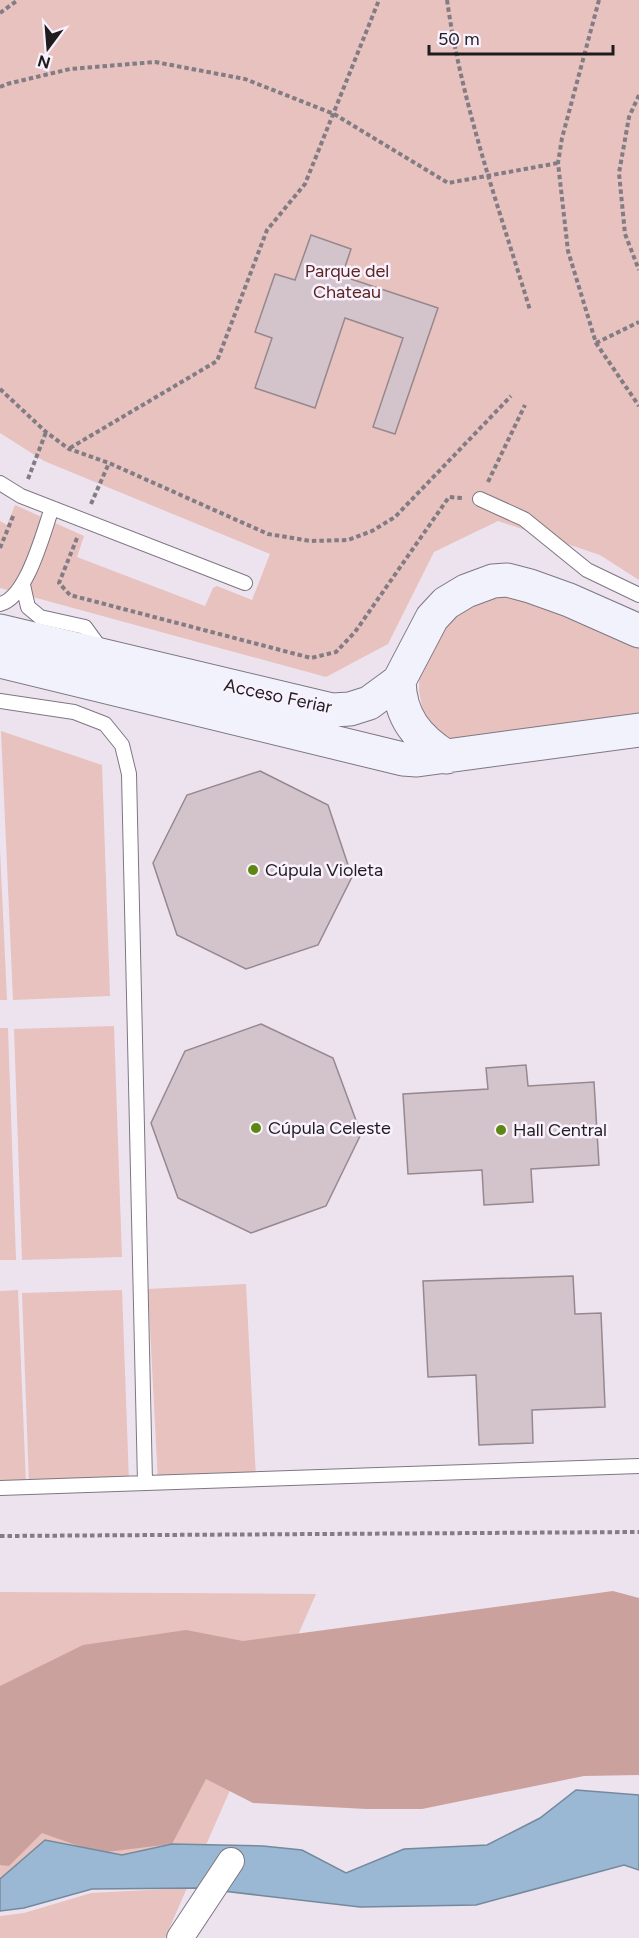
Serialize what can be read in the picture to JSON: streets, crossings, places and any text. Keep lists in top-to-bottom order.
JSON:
{
  "streets": {
    "main road": ["Acceso Feriar"]
  },
  "parks": ["Parque del Chateau"],
  "places": ["Cúpula Violeta", "Cúpula Celeste", "Hall Central"],
  "scale_bar": "50 m",
  "north": "bottom"
}
